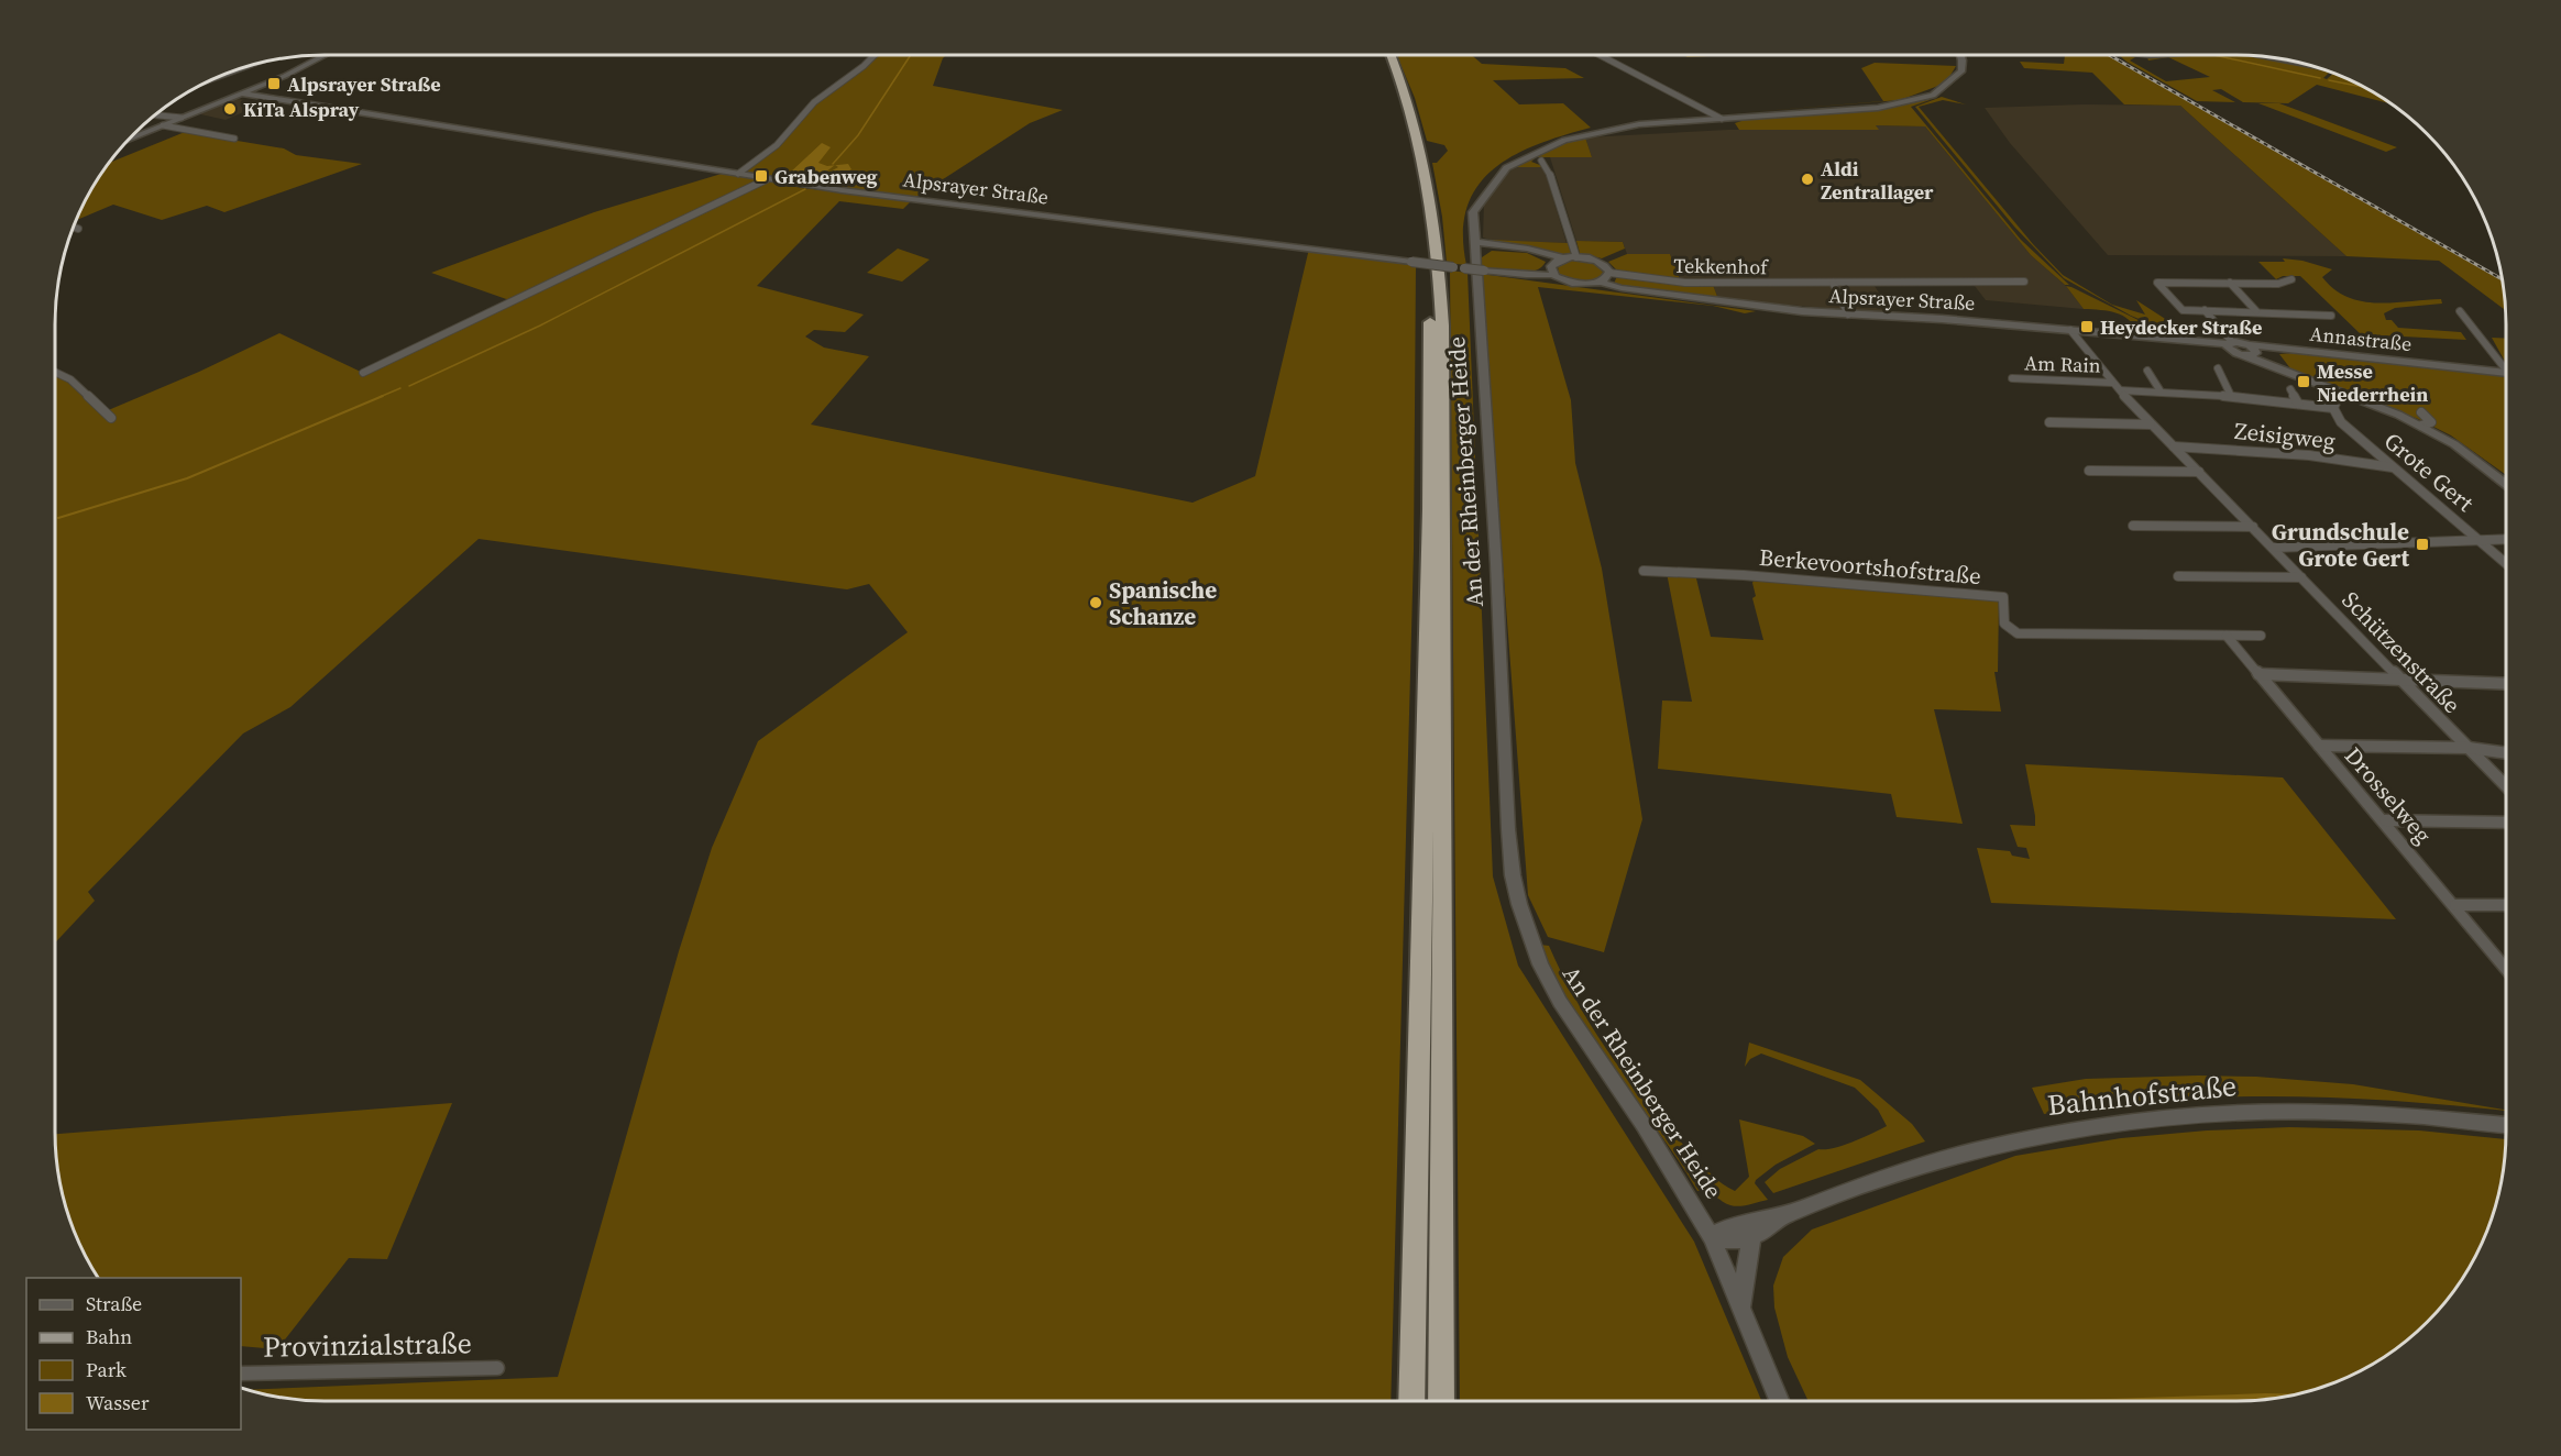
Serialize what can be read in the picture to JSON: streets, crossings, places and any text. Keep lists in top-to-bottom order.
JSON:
{
  "streets": {
    "street": [
      "Alpsrayer Straße",
      "Tekkenhof",
      "Annastraße",
      "Am Rain",
      "Zeisigweg",
      "An der Rheinberger Heide",
      "Grote Gert",
      "Berkevoortshofstraße",
      "Schützenstraße",
      "Drosselweg",
      "Bahnhofstraße",
      "Provinzialstraße"
    ]
  },
  "crossings": [
    ["Alpsrayer Straße", "Annastraße"],
    ["Alpsrayer Straße", "Schützenstraße"],
    ["Am Rain", "Schützenstraße"],
    ["Zeisigweg", "Grote Gert"],
    ["Zeisigweg", "Schützenstraße"],
    ["An der Rheinberger Heide", "Bahnhofstraße"],
    ["Berkevoortshofstraße", "Drosselweg"]
  ],
  "places": {
    "transit": [
      "Alpsrayer Straße",
      "Grabenweg",
      "Heydecker Straße",
      "Messe Niederrhein",
      "Grundschule Grote Gert"
    ],
    "other": ["KiTa Alspray", "Aldi Zentrallager", "Spanische Schanze"]
  },
  "legend": [
    "Straße",
    "Bahn",
    "Park",
    "Wasser"
  ]
}
